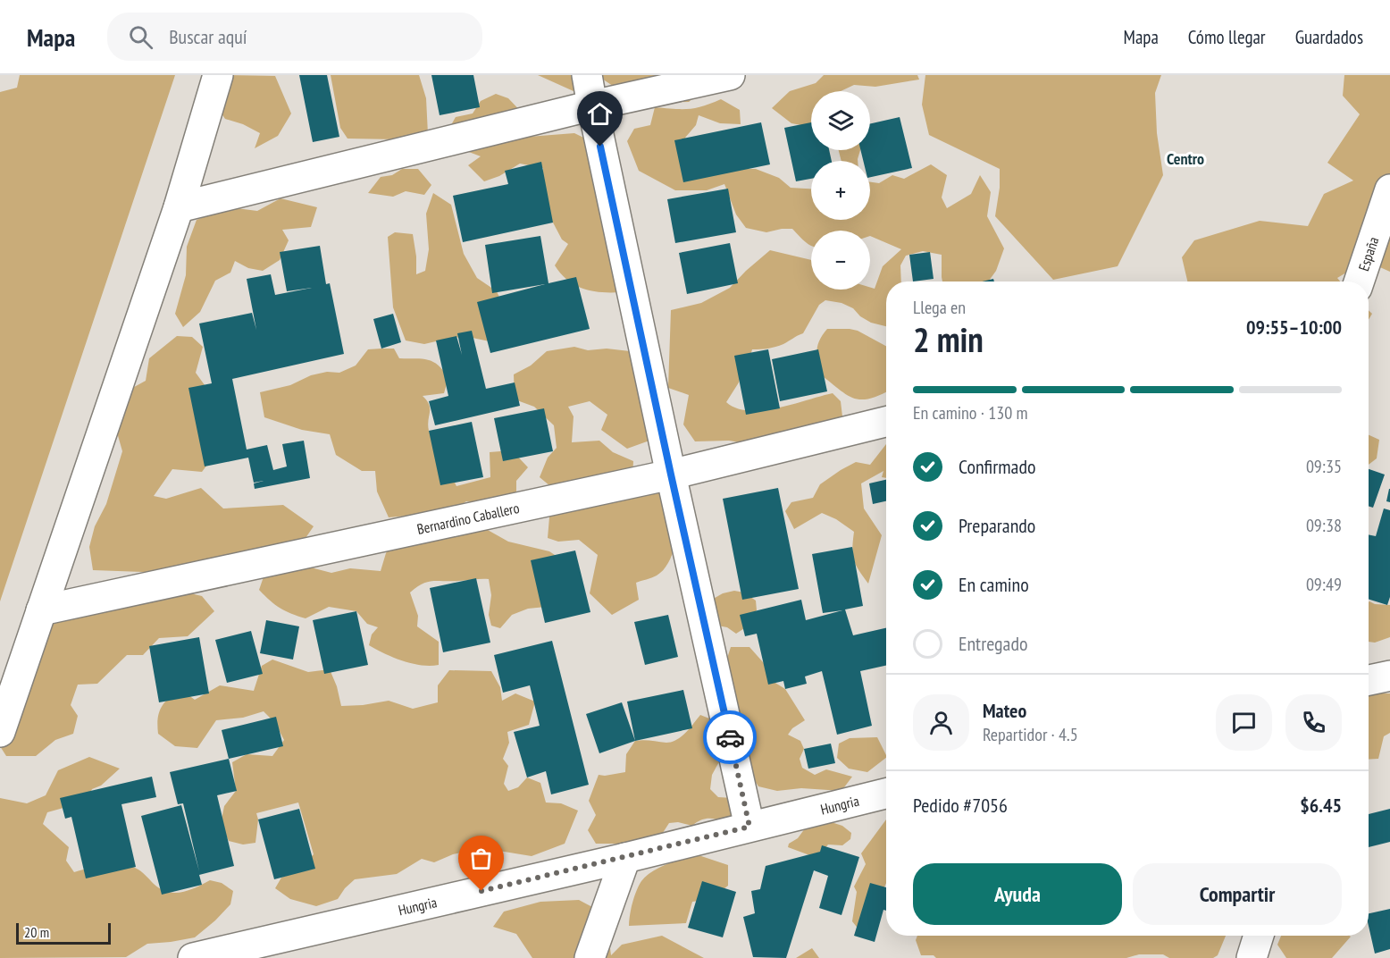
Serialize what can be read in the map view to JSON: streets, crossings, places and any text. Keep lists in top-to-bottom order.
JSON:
{
  "streets": {
    "street": ["España", "Bernardino Caballero", "Hungria"]
  },
  "districts": ["Centro"],
  "scale_bar": "20 m",
  "page": {
    "header": "Mapa",
    "search": "Buscar aquí",
    "nav": ["Mapa", "Cómo llegar", "Guardados"],
    "map_buttons": ["+", "−"],
    "heading": ["2 min", "Llega en", "09:55–10:00"],
    "panel": [
      "Mateo",
      "Repartidor · 4.5",
      "Pedido #7056",
      "$6.45"
    ],
    "bar": "En camino · 130 m",
    "list": [
      ["Confirmado", "09:35"],
      ["Preparando", "09:38"],
      ["En camino", "09:49"],
      "Entregado"
    ],
    "buttons": ["Ayuda", "Compartir"],
    "scale": "20 m"
  }
}
